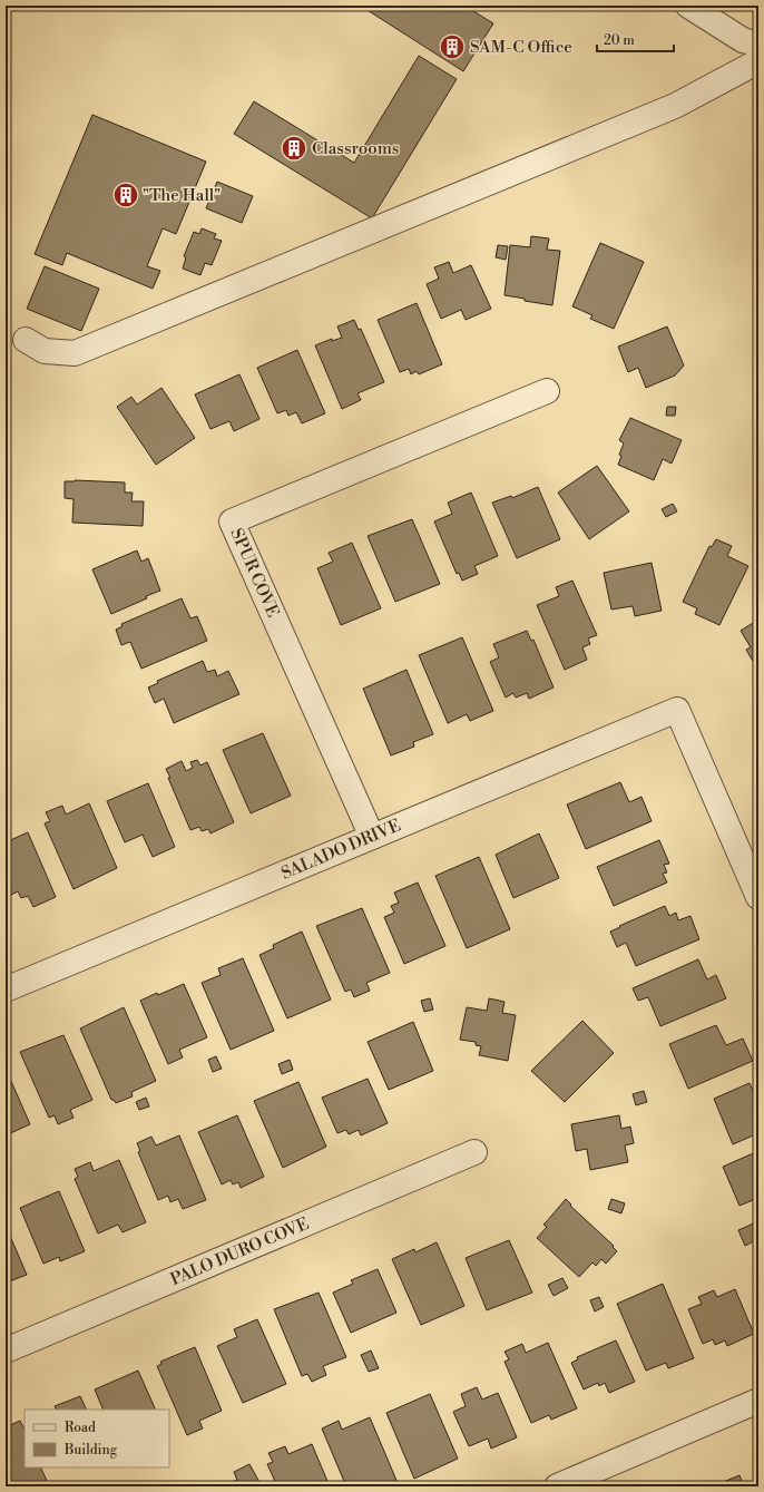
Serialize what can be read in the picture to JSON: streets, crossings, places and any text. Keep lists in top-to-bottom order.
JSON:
{
  "streets": {
    "street": ["SPUR COVE", "SALADO DRIVE", "PALO DURO COVE"]
  },
  "crossings": [
    ["SPUR COVE", "SALADO DRIVE"]
  ],
  "places": {
    "building": ["SAM-C Office", "Classrooms", "\"The Hall\""]
  },
  "legend": ["Road", "Building"],
  "scale_bar": "20 m"
}
